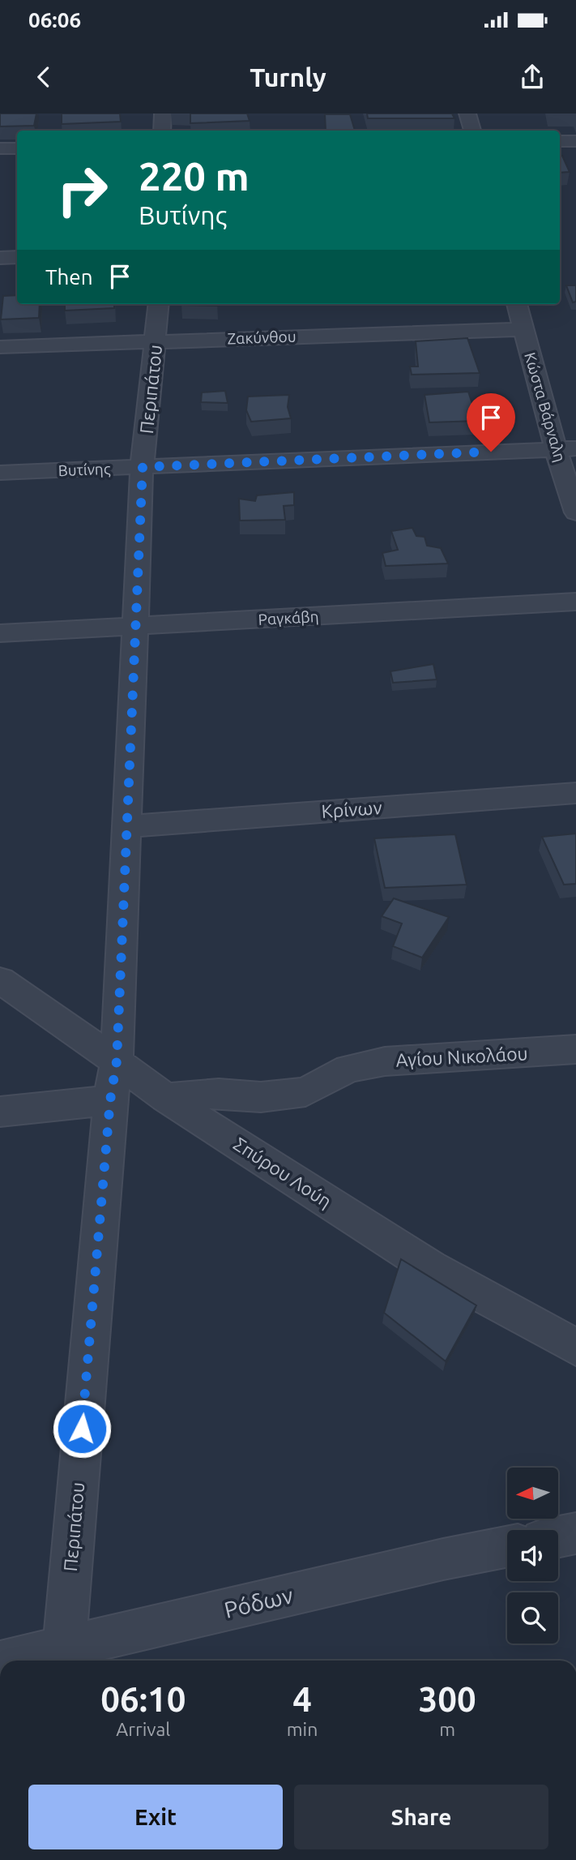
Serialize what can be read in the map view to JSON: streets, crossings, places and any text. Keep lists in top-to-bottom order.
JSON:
{
  "streets": {
    "street": [
      "Ζακύνθου",
      "Περιπάτου",
      "Κώστα Βάρναλη",
      "Βυτίνης",
      "Ραγκάβη",
      "Κρίνων",
      "Αγίου Νικολάου",
      "Σπύρου Λούη",
      "Ρόδων"
    ]
  },
  "crossings": [
    ["Ζακύνθου", "Περιπάτου"],
    ["Ζακύνθου", "Κώστα Βάρναλη"],
    ["Περιπάτου", "Βυτίνης"],
    ["Περιπάτου", "Ραγκάβη"],
    ["Περιπάτου", "Κρίνων"],
    ["Περιπάτου", "Σπύρου Λούη"],
    ["Περιπάτου", "Ρόδων"],
    ["Κώστα Βάρναλη", "Βυτίνης"],
    ["Αγίου Νικολάου", "Σπύρου Λούη"]
  ],
  "north": "left",
  "page": {
    "status": "06:06",
    "header": "Turnly",
    "turn": ["220 m", "Βυτίνης"],
    "then": "Then",
    "eta": [
      "06:10",
      "Arrival",
      "4",
      "min",
      "300",
      "m"
    ],
    "buttons": ["Exit", "Share"]
  }
}
